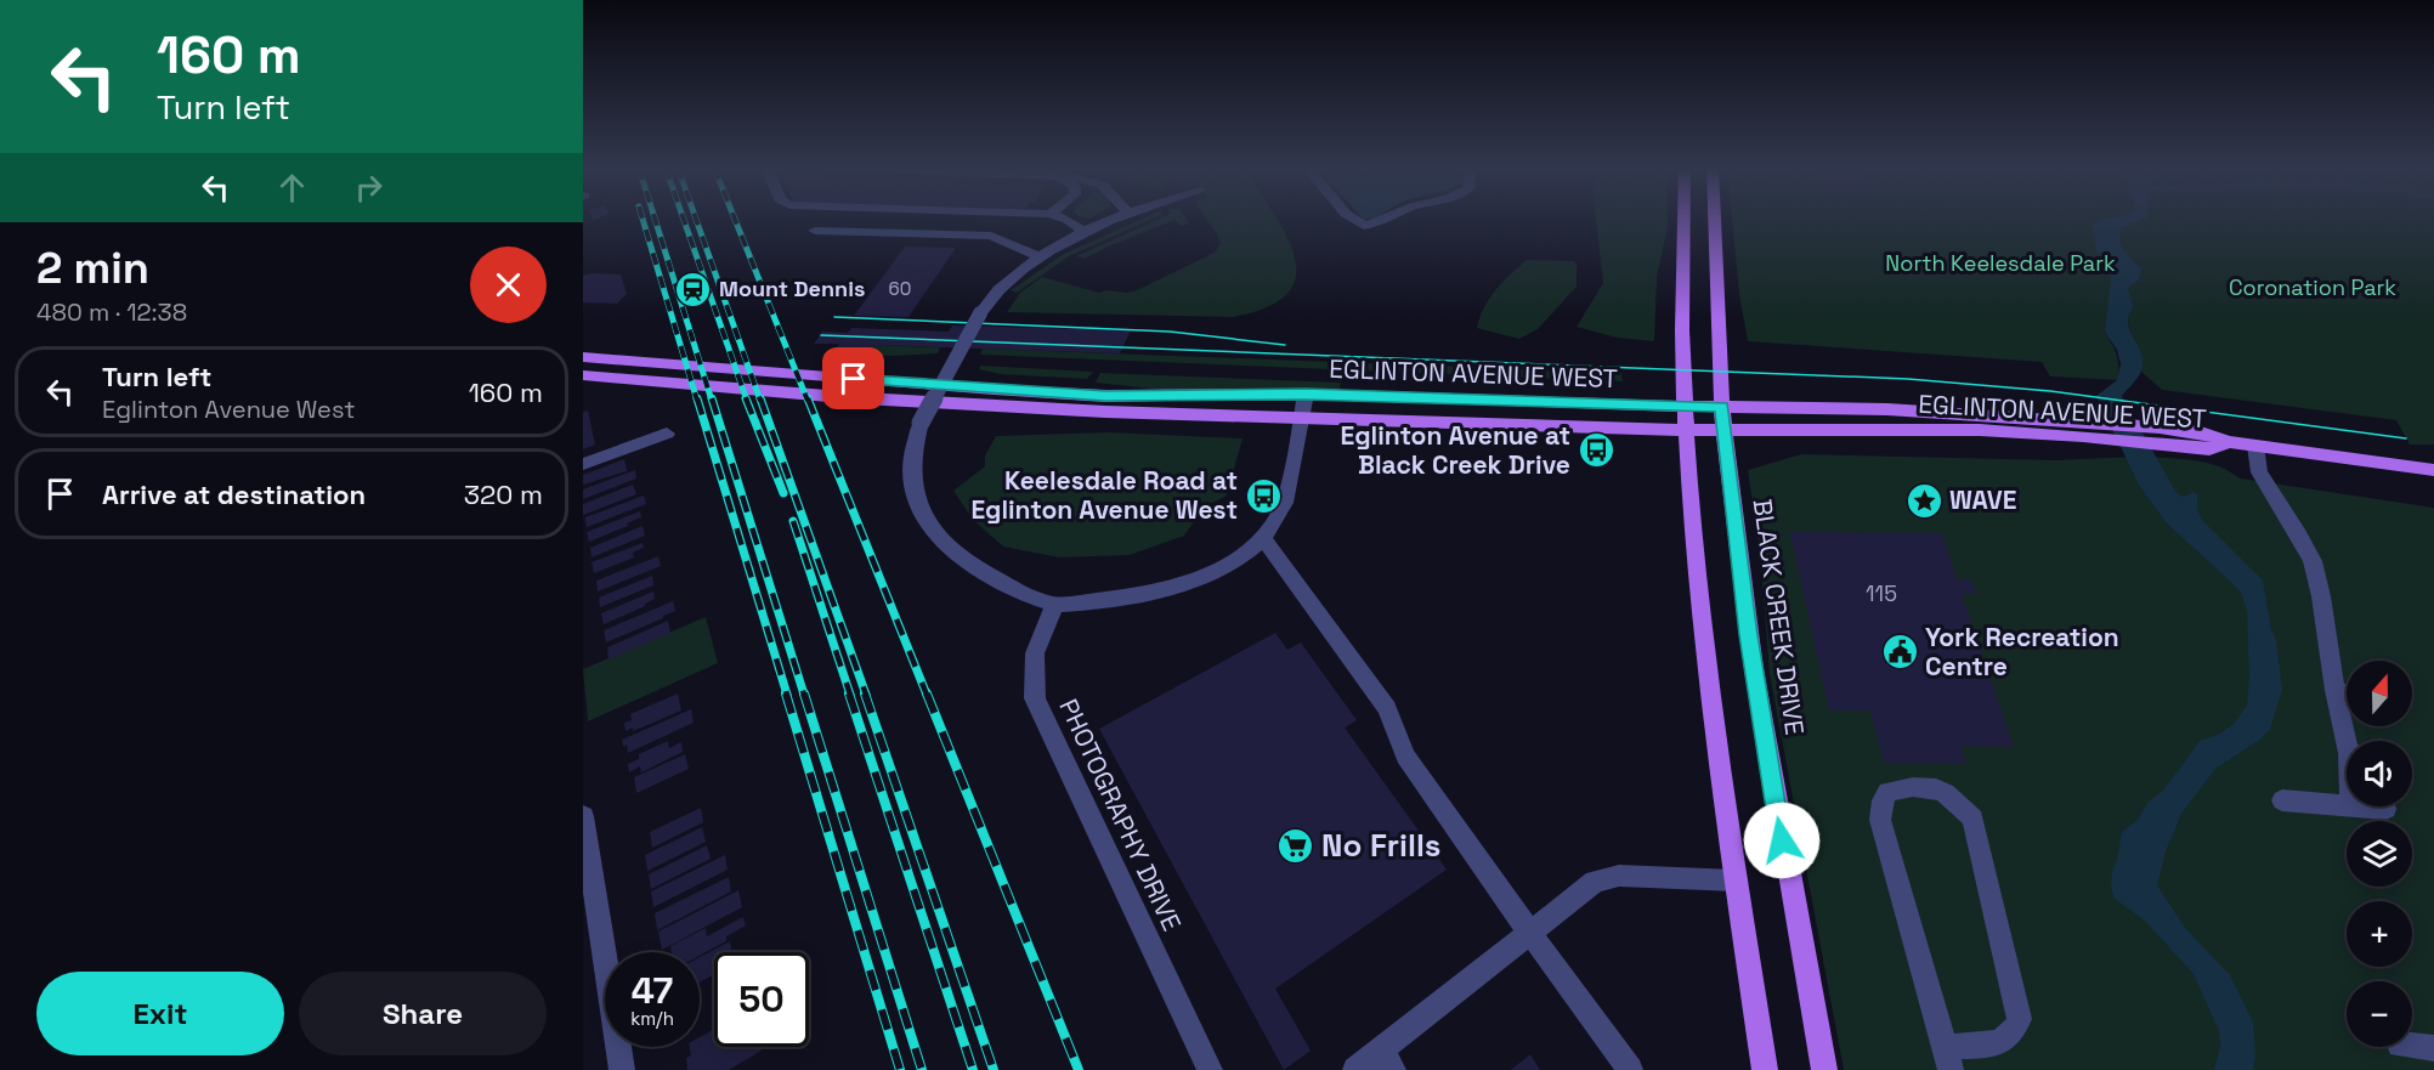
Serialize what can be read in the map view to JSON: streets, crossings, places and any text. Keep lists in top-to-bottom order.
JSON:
{
  "streets": {
    "main road": ["EGLINTON AVENUE WEST", "BLACK CREEK DRIVE"],
    "street": ["PHOTOGRAPHY DRIVE"]
  },
  "crossings": [
    ["EGLINTON AVENUE WEST", "BLACK CREEK DRIVE"]
  ],
  "parks": ["North Keelesdale Park", "Coronation Park"],
  "places": {
    "station": ["Mount Dennis"],
    "bus stop": ["Eglinton Avenue at Black Creek Drive", "Keelesdale Road at Eglinton Avenue West"],
    "place": ["WAVE"],
    "public building": ["York Recreation Centre"],
    "supermarket": ["No Frills"]
  },
  "house_numbers": ["60", "115"],
  "north": "top",
  "page": {
    "turn": ["160 m", "Turn left"],
    "heading": ["2 min", "480 m · 12:38"],
    "list": [
      {
        "name": "Turn left",
        "note": "Eglinton Avenue West",
        "value": "160 m"
      },
      {
        "name": "Arrive at destination",
        "value": "320 m"
      }
    ],
    "map_buttons": ["+", "−"],
    "speed": "47 km/h",
    "limit": "50",
    "buttons": ["Exit", "Share"]
  }
}
